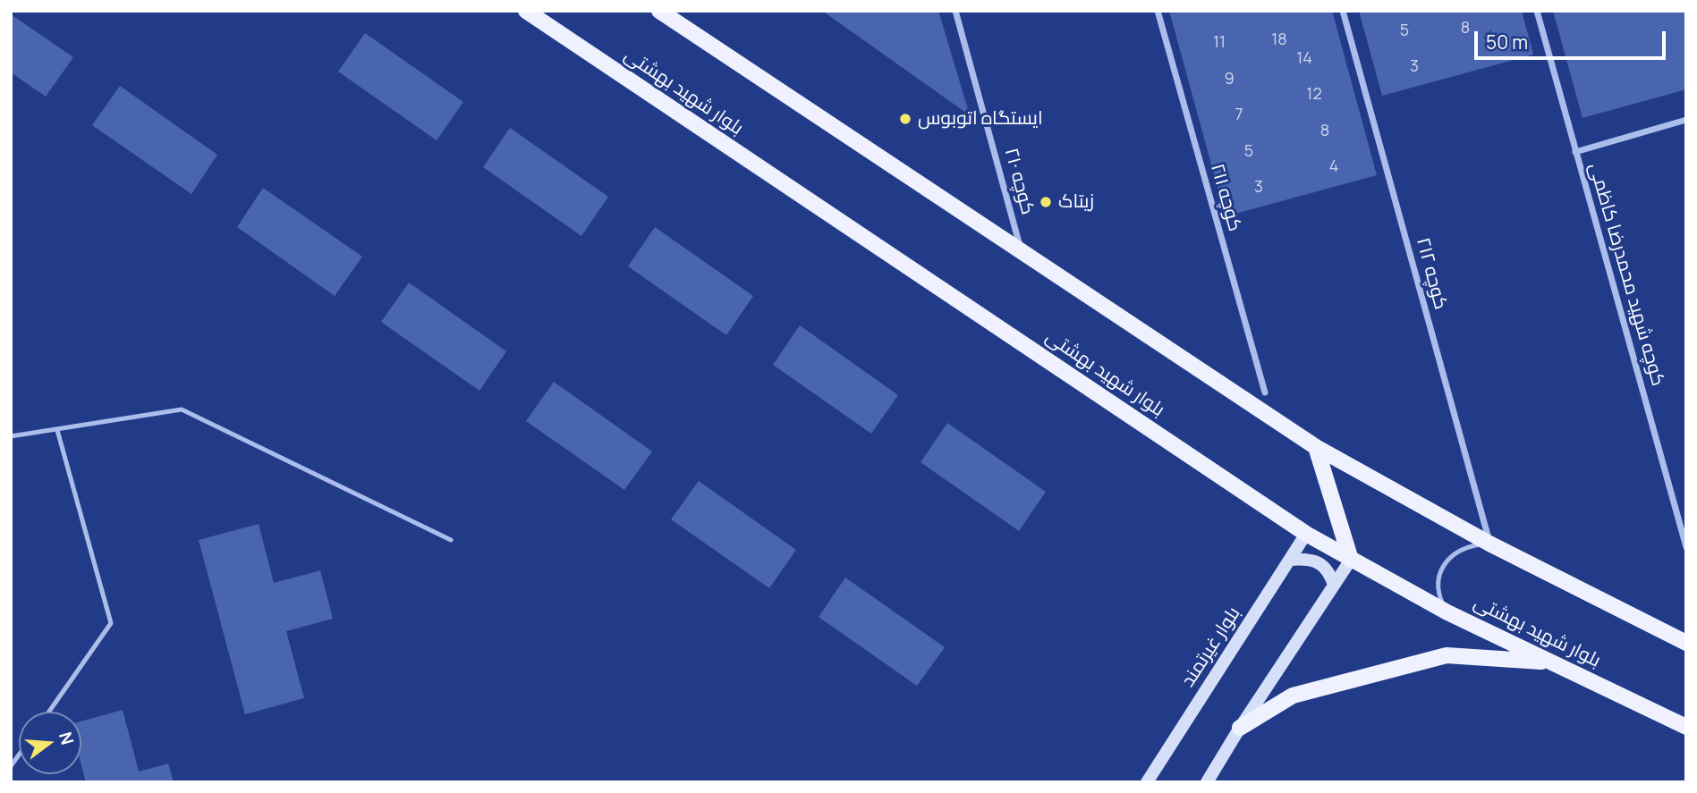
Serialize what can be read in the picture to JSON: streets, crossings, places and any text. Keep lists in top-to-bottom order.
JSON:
{
  "streets": {
    "main road": ["بلوار شهید بهشتی", "بلوار غیرتمند"],
    "street": [
      "کوچه ۲۱۰",
      "کوچه ۲۱۱",
      "کوچه ۲۱۲",
      "کوچه شهید محمدرضا کاظمی"
    ]
  },
  "crossings": [
    ["بلوار شهید بهشتی", "بلوار غیرتمند"]
  ],
  "places": ["ایستگاه اتوبوس", "زیتاک"],
  "house_numbers": [
    "8",
    "5",
    "18",
    "11",
    "14",
    "3",
    "9",
    "12",
    "7",
    "8",
    "5",
    "4",
    "3"
  ],
  "scale_bar": "50 m",
  "north": "right"
}
